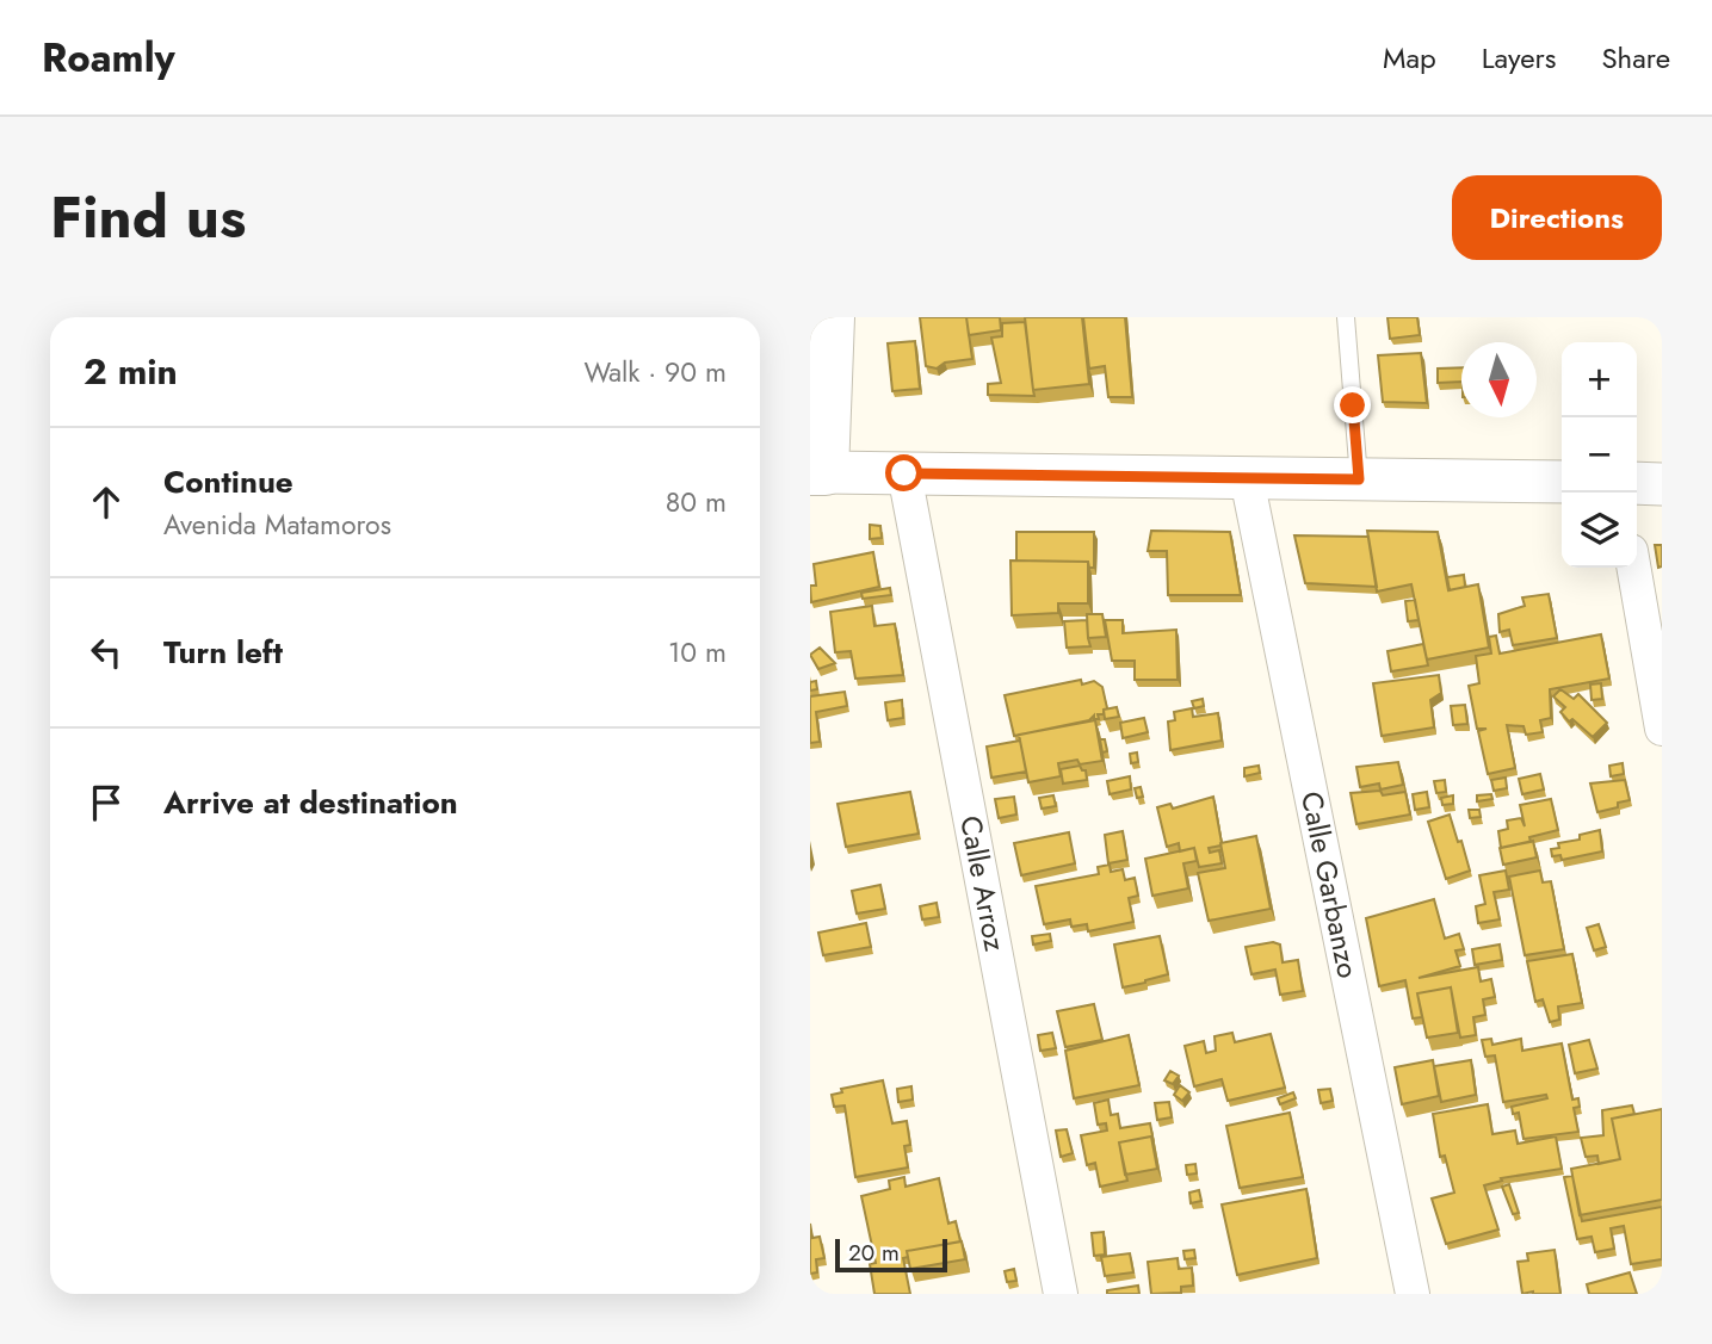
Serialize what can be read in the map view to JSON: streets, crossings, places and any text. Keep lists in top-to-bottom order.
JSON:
{
  "streets": {
    "street": ["Calle Arroz", "Calle Garbanzo"]
  },
  "scale_bar": "20 m",
  "north": "bottom",
  "page": {
    "header": "Roamly",
    "nav": ["Map", "Layers", "Share"],
    "title": "Find us",
    "buttons": "Directions",
    "heading": ["2 min", "Walk · 90 m"],
    "map_buttons": ["+", "−"],
    "list": [
      ["Continue", "Avenida Matamoros", "80 m"],
      ["Turn left", "10 m"],
      "Arrive at destination"
    ],
    "scale": "20 m"
  }
}
